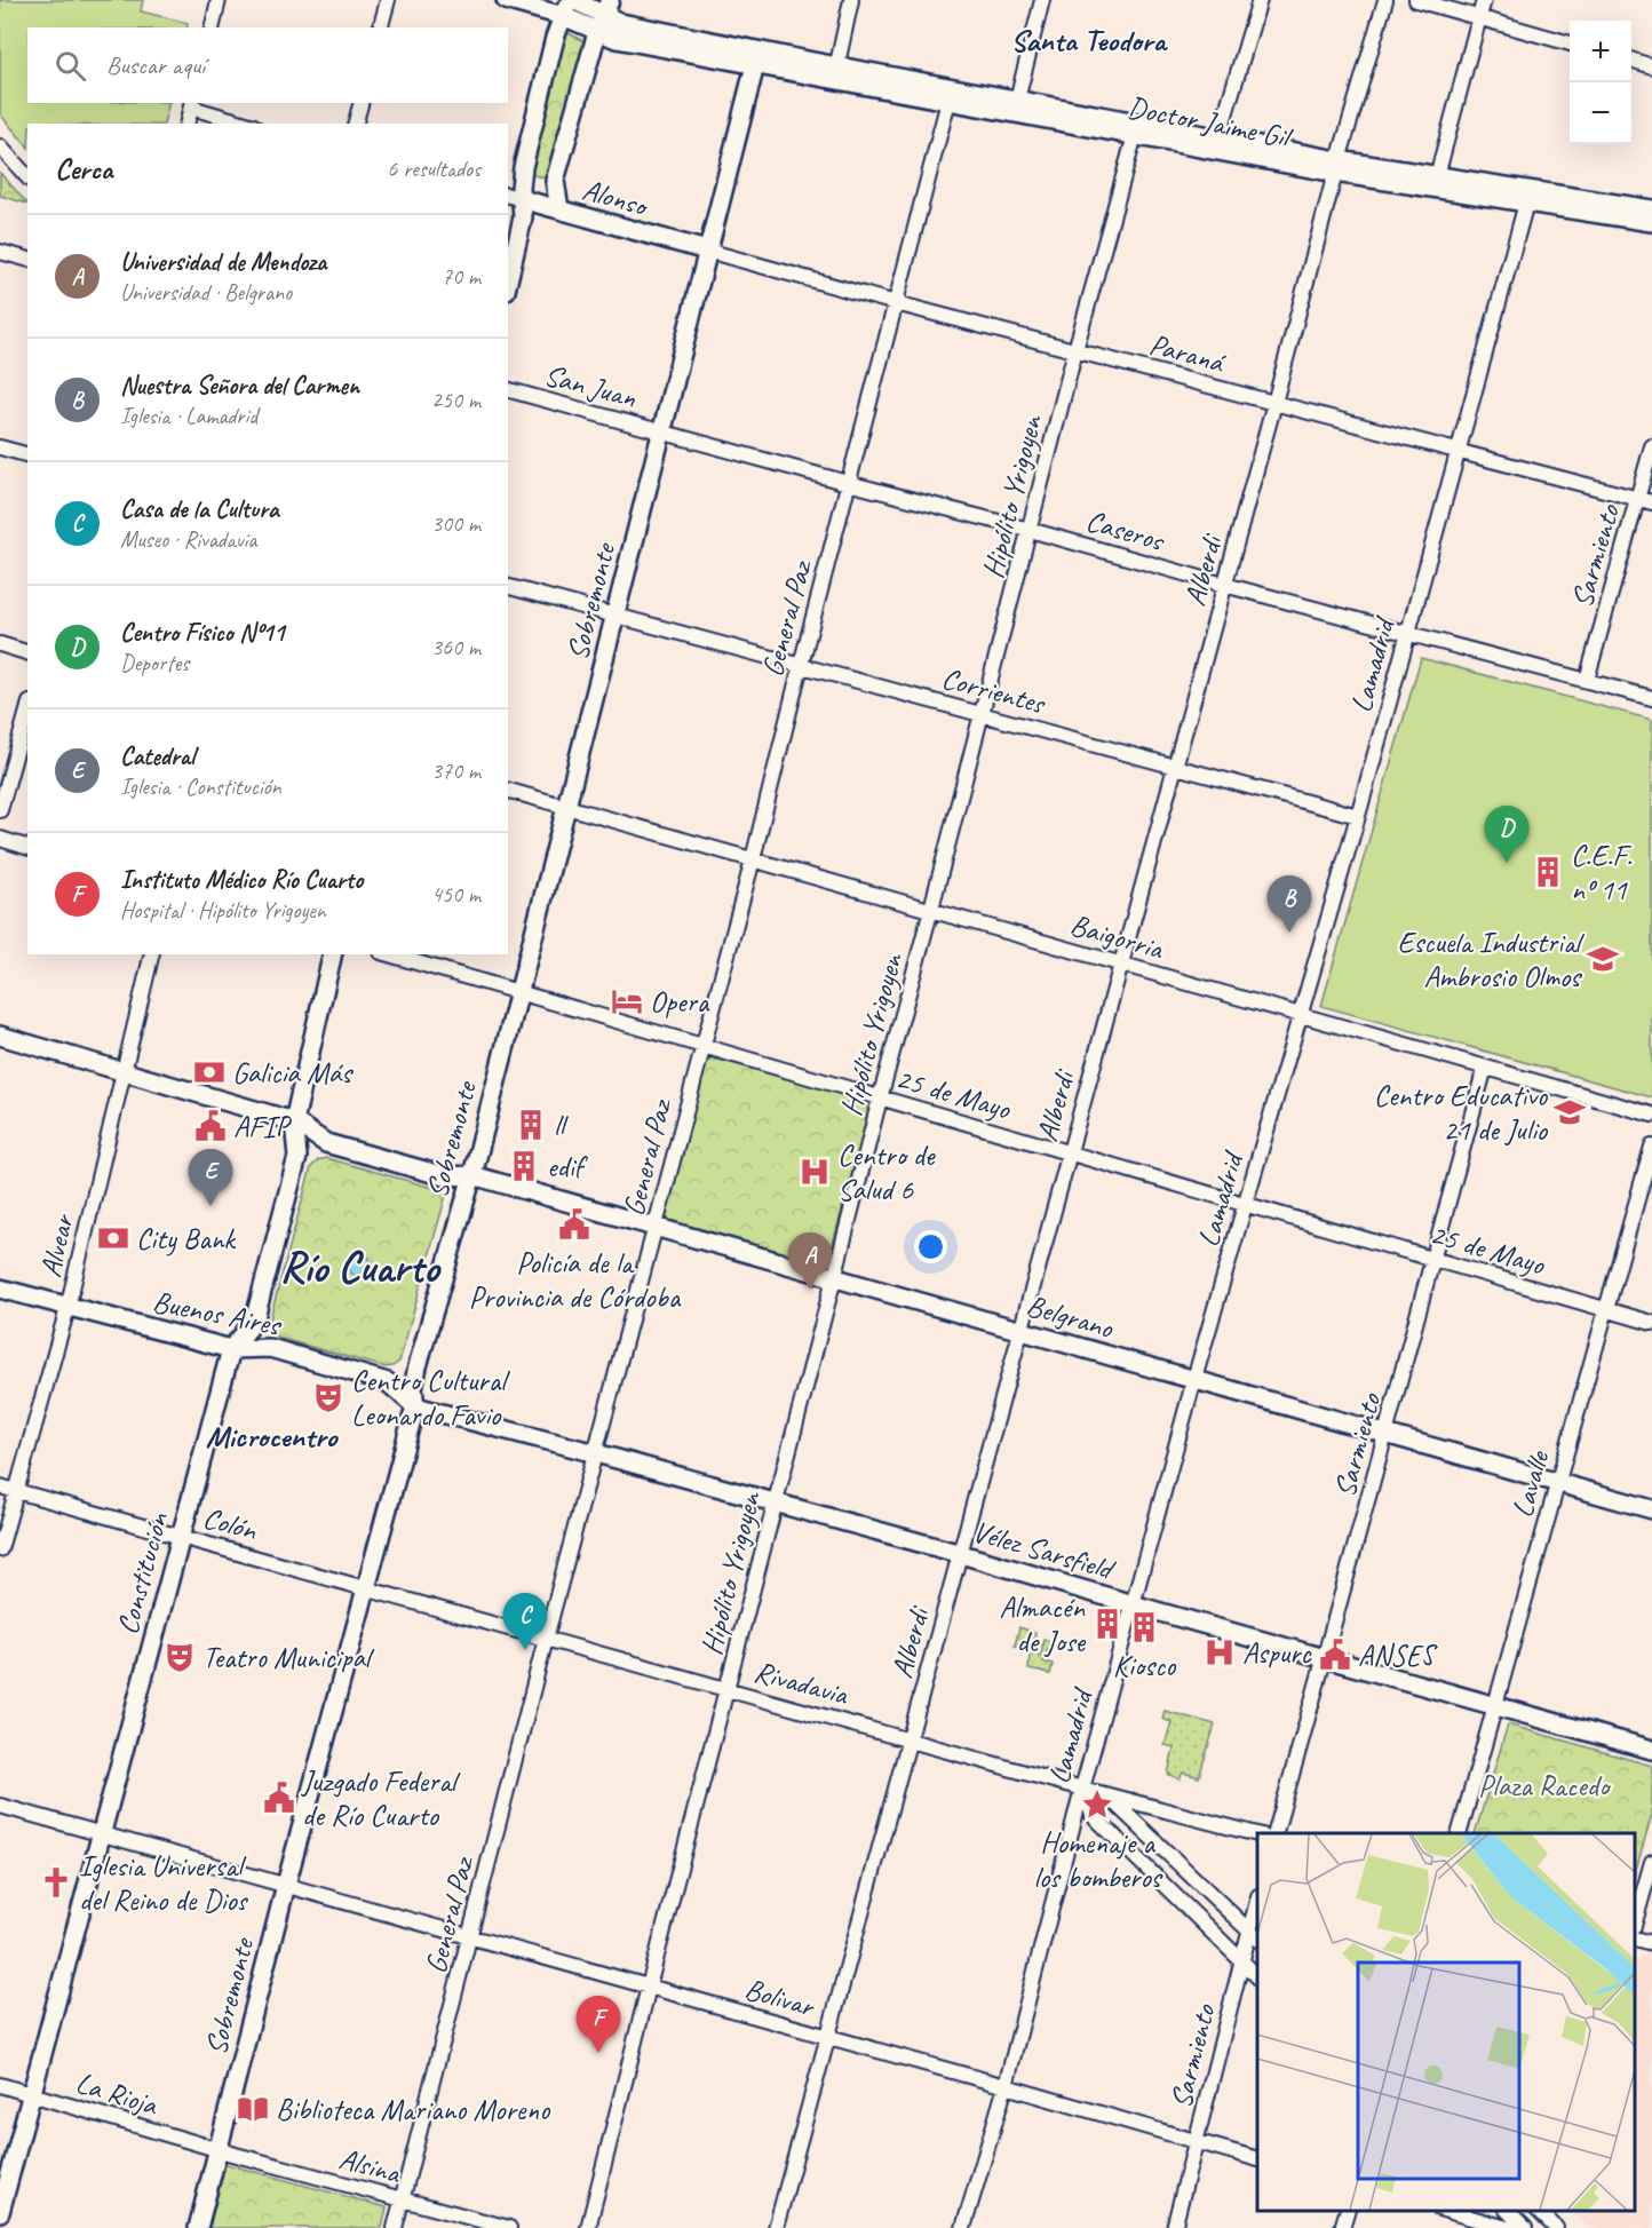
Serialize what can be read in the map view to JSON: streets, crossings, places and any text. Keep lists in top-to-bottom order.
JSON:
{
  "streets": {
    "main road": [
      "Doctor Jaime Gil",
      "Alonso",
      "Sobremonte",
      "Buenos Aires",
      "Belgrano",
      "Vélez Sarsfield",
      "Constitución"
    ],
    "street": [
      "Paraná",
      "San Juan",
      "Hipólito Yrigoyen",
      "Caseros",
      "Sarmiento",
      "Alberdi",
      "General Paz",
      "Lamadrid",
      "Corrientes",
      "Baigorria",
      "25 de Mayo",
      "Alvear",
      "Lavalle",
      "Colón",
      "Rivadavia",
      "Bolivar",
      "La Rioja",
      "Alsina"
    ]
  },
  "crossings": [
    ["Doctor Jaime Gil", "Hipólito Yrigoyen"],
    ["Doctor Jaime Gil", "Alberdi"],
    ["Doctor Jaime Gil", "Sobremonte"],
    ["Doctor Jaime Gil", "General Paz"],
    ["Doctor Jaime Gil", "Lamadrid"],
    ["Alonso", "Paraná"],
    ["Alonso", "Sobremonte"],
    ["Paraná", "Hipólito Yrigoyen"],
    ["Paraná", "Sarmiento"],
    ["Paraná", "Alberdi"],
    ["Paraná", "Sobremonte"],
    ["Paraná", "General Paz"],
    ["Paraná", "Lamadrid"],
    ["San Juan", "Caseros"],
    ["San Juan", "Sobremonte"],
    ["Hipólito Yrigoyen", "Caseros"],
    ["Hipólito Yrigoyen", "Corrientes"],
    ["Hipólito Yrigoyen", "Baigorria"],
    ["Hipólito Yrigoyen", "25 de Mayo"],
    ["Hipólito Yrigoyen", "Belgrano"],
    ["Hipólito Yrigoyen", "Vélez Sarsfield"],
    ["Hipólito Yrigoyen", "Rivadavia"],
    ["Hipólito Yrigoyen", "Bolivar"],
    ["Caseros", "Sarmiento"],
    ["Caseros", "Alberdi"],
    ["Caseros", "Sobremonte"],
    ["Caseros", "General Paz"],
    ["Caseros", "Lamadrid"],
    ["Sarmiento", "Baigorria"],
    ["Sarmiento", "25 de Mayo"],
    ["Sarmiento", "Belgrano"],
    ["Sarmiento", "Vélez Sarsfield"],
    ["Sarmiento", "Bolivar"],
    ["Alberdi", "Corrientes"],
    ["Alberdi", "Baigorria"],
    ["Alberdi", "25 de Mayo"],
    ["Alberdi", "Belgrano"],
    ["Alberdi", "Vélez Sarsfield"],
    ["Alberdi", "Rivadavia"],
    ["Alberdi", "Bolivar"],
    ["Sobremonte", "Corrientes"],
    ["Sobremonte", "Baigorria"],
    ["Sobremonte", "25 de Mayo"],
    ["Sobremonte", "Buenos Aires"],
    ["Sobremonte", "Belgrano"],
    ["Sobremonte", "Colón"],
    ["Sobremonte", "Vélez Sarsfield"],
    ["Sobremonte", "Rivadavia"],
    ["Sobremonte", "Bolivar"],
    ["Sobremonte", "La Rioja"],
    ["Sobremonte", "Alsina"],
    ["General Paz", "Corrientes"],
    ["General Paz", "Baigorria"],
    ["General Paz", "25 de Mayo"],
    ["General Paz", "Belgrano"],
    ["General Paz", "Vélez Sarsfield"],
    ["General Paz", "Rivadavia"],
    ["General Paz", "Bolivar"],
    ["General Paz", "Alsina"],
    ["Lamadrid", "Corrientes"],
    ["Lamadrid", "Baigorria"],
    ["Lamadrid", "25 de Mayo"],
    ["Lamadrid", "Belgrano"],
    ["Lamadrid", "Vélez Sarsfield"],
    ["Lamadrid", "Rivadavia"],
    ["Lamadrid", "Bolivar"],
    ["25 de Mayo", "Lavalle"],
    ["Alvear", "Buenos Aires"],
    ["Alvear", "Belgrano"],
    ["Alvear", "Colón"],
    ["Buenos Aires", "Vélez Sarsfield"],
    ["Buenos Aires", "Constitución"],
    ["Belgrano", "Lavalle"],
    ["Belgrano", "Constitución"],
    ["Lavalle", "Vélez Sarsfield"],
    ["Colón", "Constitución"],
    ["Colón", "Rivadavia"],
    ["Constitución", "Bolivar"],
    ["Constitución", "La Rioja"],
    ["La Rioja", "Alsina"]
  ],
  "districts": ["Santa Teodora", "Río Cuarto", "Microcentro"],
  "parks": ["Plaza Racedo"],
  "places": {
    "building": [
      "C.E.F. nº 11",
      "ll",
      "edif",
      "Almacén de Jose",
      "Kiosco"
    ],
    "school or university": ["Escuela Industrial Ambrosio Olmos", "Centro Educativo 21 de Julio"],
    "hotel": ["Opera"],
    "bank": ["Galicia Más", "City Bank"],
    "public building": [
      "AFIP",
      "Policía de la Provincia de Córdoba",
      "ANSES",
      "Juzgado Federal de Río Cuarto"
    ],
    "hospital": ["Centro de Salud 6", "Aspurc"],
    "theatre": ["Centro Cultural Leonardo Favio", "Teatro Municipal"],
    "place": ["Homenaje a los bomberos"],
    "church": ["Iglesia Universal del Reino de Dios"],
    "library": ["Biblioteca Mariano Moreno"]
  },
  "page": {
    "map_buttons": ["+", "−"],
    "search": "Buscar aquí",
    "heading": ["Cerca", "6 resultados"],
    "list": [
      {
        "mark": "A",
        "name": "Universidad de Mendoza",
        "note": "Universidad · Belgrano",
        "value": "70 m"
      },
      {
        "mark": "B",
        "name": "Nuestra Señora del Carmen",
        "note": "Iglesia · Lamadrid",
        "value": "250 m"
      },
      {
        "mark": "C",
        "name": "Casa de la Cultura",
        "note": "Museo · Rivadavia",
        "value": "300 m"
      },
      {
        "mark": "D",
        "name": "Centro Físico Nº11",
        "note": "Deportes",
        "value": "360 m"
      },
      {
        "mark": "E",
        "name": "Catedral",
        "note": "Iglesia · Constitución",
        "value": "370 m"
      },
      {
        "mark": "F",
        "name": "Instituto Médico Río Cuarto",
        "note": "Hospital · Hipólito Yrigoyen",
        "value": "450 m"
      }
    ],
    "pins": [
      "D",
      "B",
      "E",
      "A",
      "C",
      "F"
    ]
  }
}
